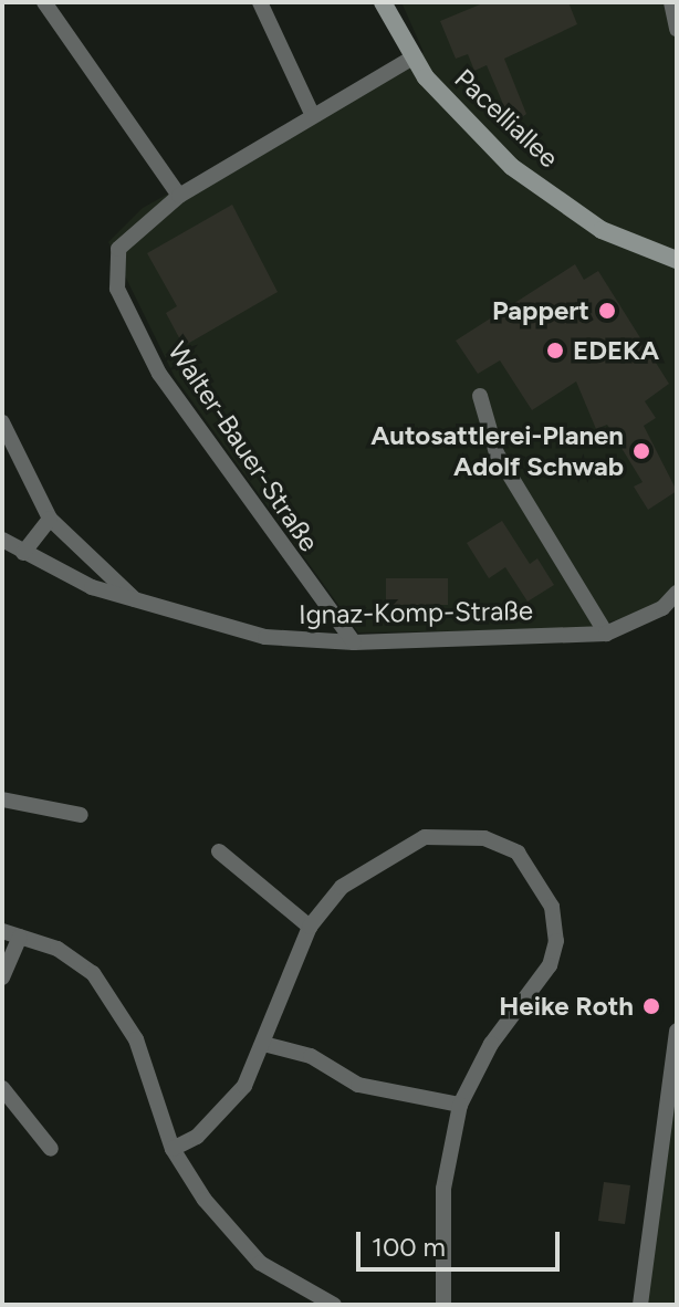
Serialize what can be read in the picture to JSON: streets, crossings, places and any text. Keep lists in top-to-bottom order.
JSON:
{
  "streets": {
    "main road": ["Pacelliallee"],
    "street": ["Walter-Bauer-Straße", "Ignaz-Komp-Straße"]
  },
  "crossings": [
    ["Pacelliallee", "Walter-Bauer-Straße"],
    ["Walter-Bauer-Straße", "Ignaz-Komp-Straße"]
  ],
  "places": [
    "Pappert",
    "EDEKA",
    "Autosattlerei-Planen Adolf Schwab",
    "Heike Roth"
  ],
  "scale_bar": "100 m"
}
